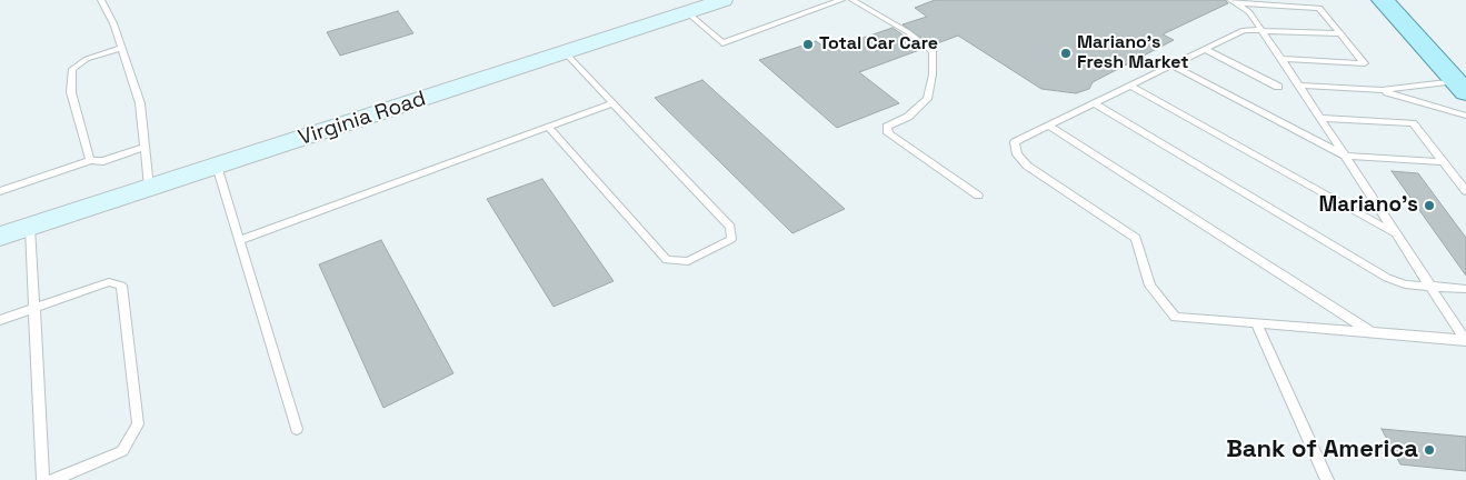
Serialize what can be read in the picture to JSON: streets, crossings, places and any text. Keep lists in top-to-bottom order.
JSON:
{
  "streets": {
    "street": ["Virginia Road"]
  },
  "places": [
    "Total Car Care",
    "Mariano's Fresh Market",
    "Mariano's",
    "Bank of America"
  ]
}
